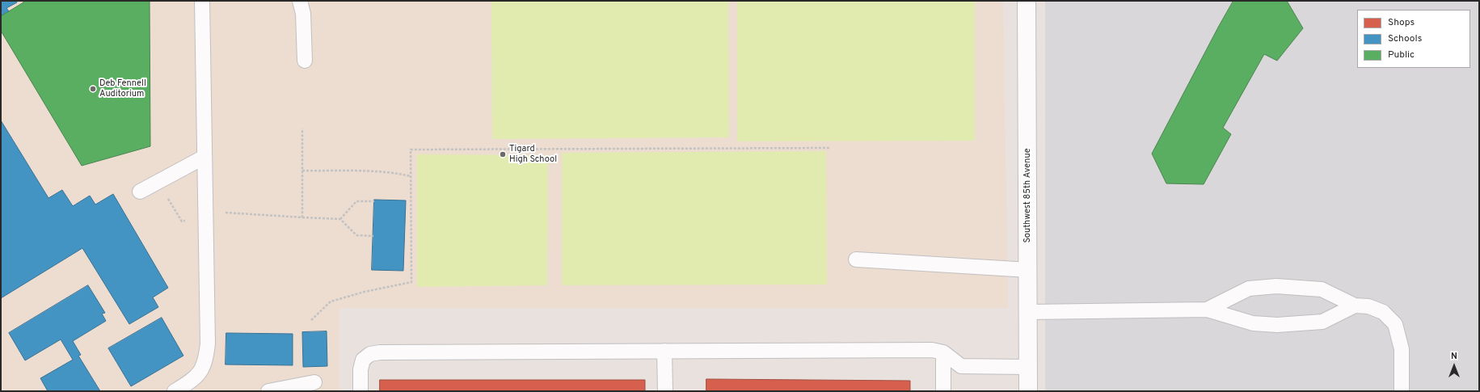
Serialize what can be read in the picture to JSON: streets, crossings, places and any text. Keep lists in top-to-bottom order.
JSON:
{
  "streets": {
    "street": ["Southwest 85th Avenue"]
  },
  "places": ["Deb Fennell Auditorium", "Tigard High School"],
  "legend": ["Shops", "Schools", "Public"],
  "north": "top"
}
